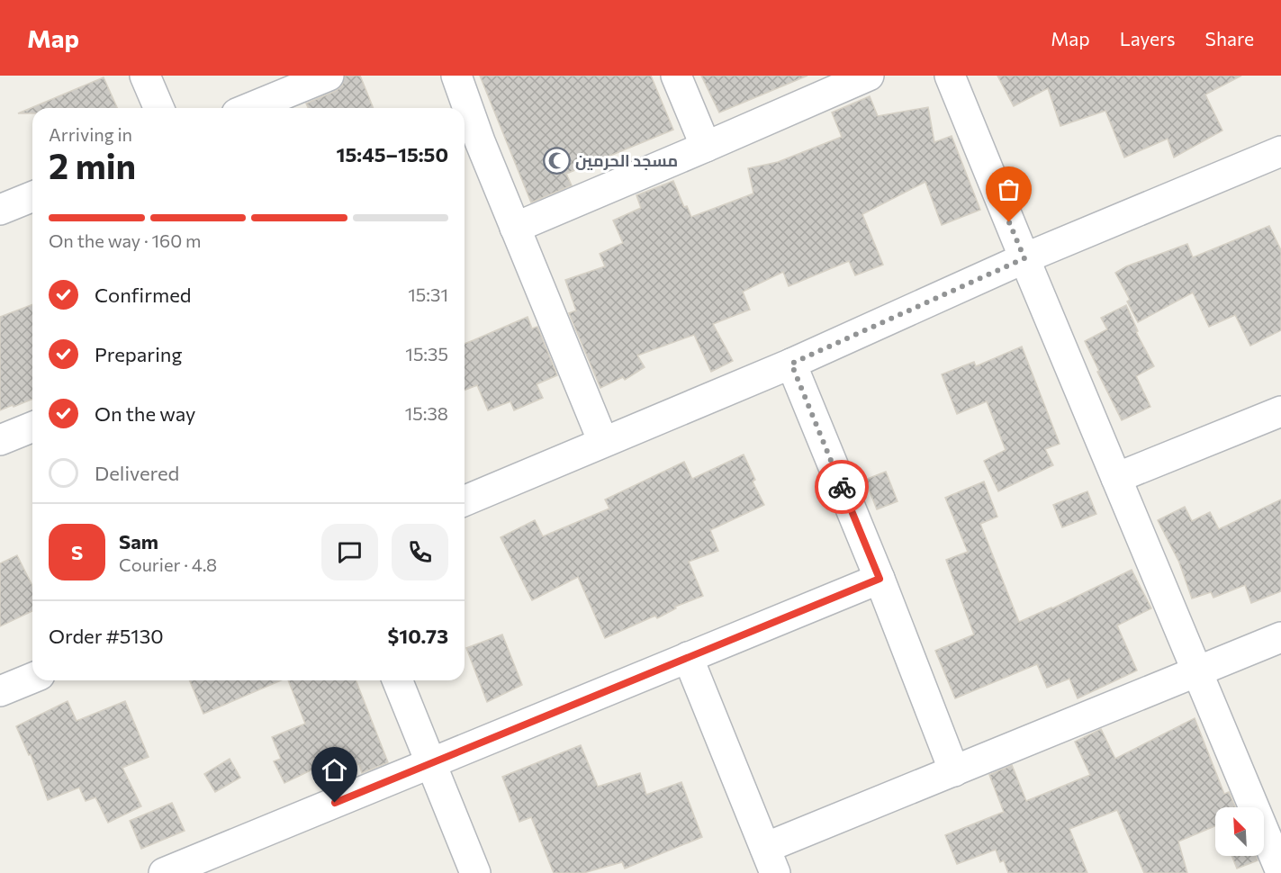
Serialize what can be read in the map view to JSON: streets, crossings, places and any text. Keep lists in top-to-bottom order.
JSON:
{
  "places": {
    "mosque": ["مسجد الحرمين"]
  },
  "north": "top left",
  "page": {
    "header": "Map",
    "nav": ["Map", "Layers", "Share"],
    "heading": ["2 min", "Arriving in", "15:45–15:50"],
    "panel": [
      "Sam",
      "Courier · 4.8",
      "Order #5130",
      "$10.73"
    ],
    "bar": "On the way · 160 m",
    "list": [
      ["Confirmed", "15:31"],
      ["Preparing", "15:35"],
      ["On the way", "15:38"],
      "Delivered"
    ],
    "round": "S"
  }
}
